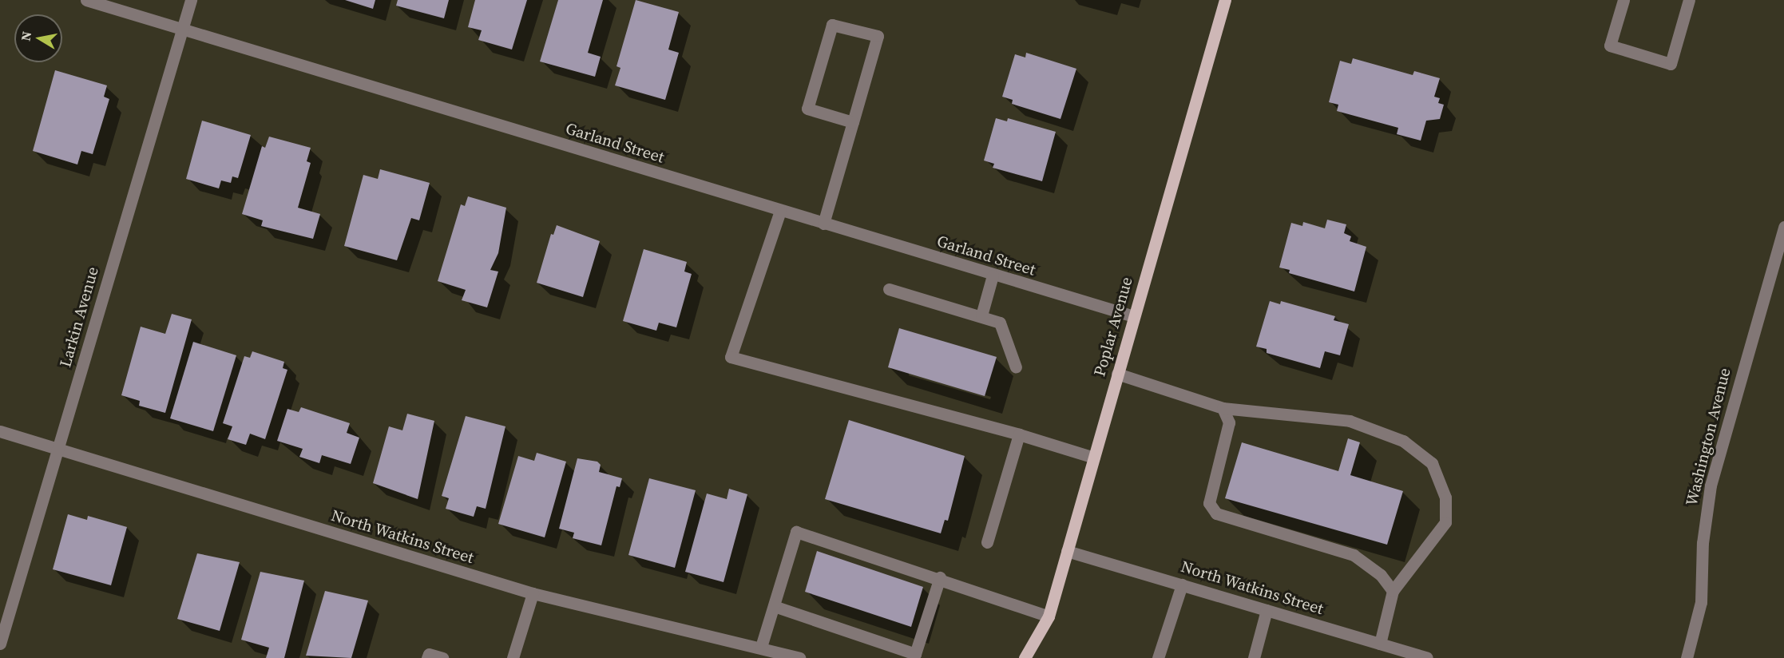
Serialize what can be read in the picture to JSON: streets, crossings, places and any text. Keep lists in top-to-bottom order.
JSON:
{
  "streets": {
    "main road": ["Poplar Avenue"],
    "street": [
      "Garland Street",
      "Larkin Avenue",
      "Washington Avenue",
      "North Watkins Street"
    ]
  },
  "crossings": [
    ["Garland Street", "Larkin Avenue"],
    ["Garland Street", "Poplar Avenue"],
    ["Larkin Avenue", "North Watkins Street"],
    ["Poplar Avenue", "North Watkins Street"]
  ],
  "north": "left"
}
